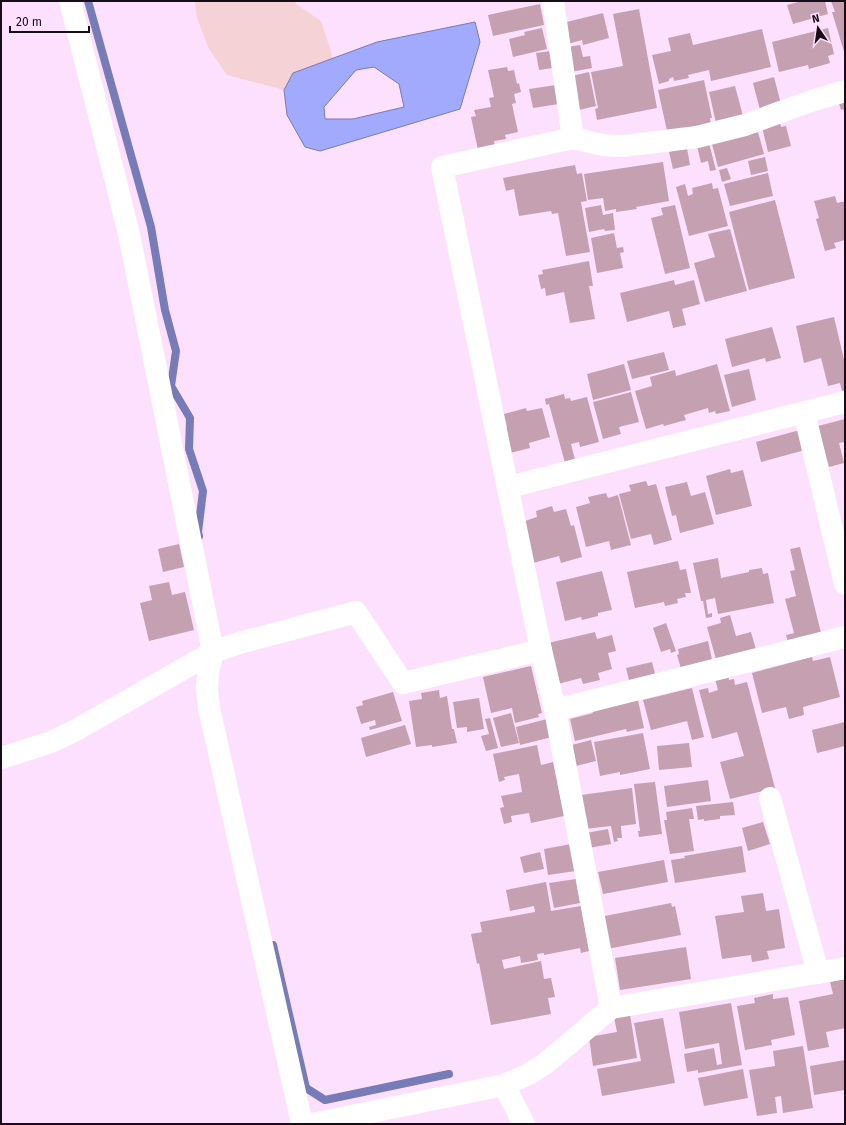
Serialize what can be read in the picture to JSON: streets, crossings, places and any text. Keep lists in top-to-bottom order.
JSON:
{
  "scale_bar": "20 m",
  "north": "top"
}
